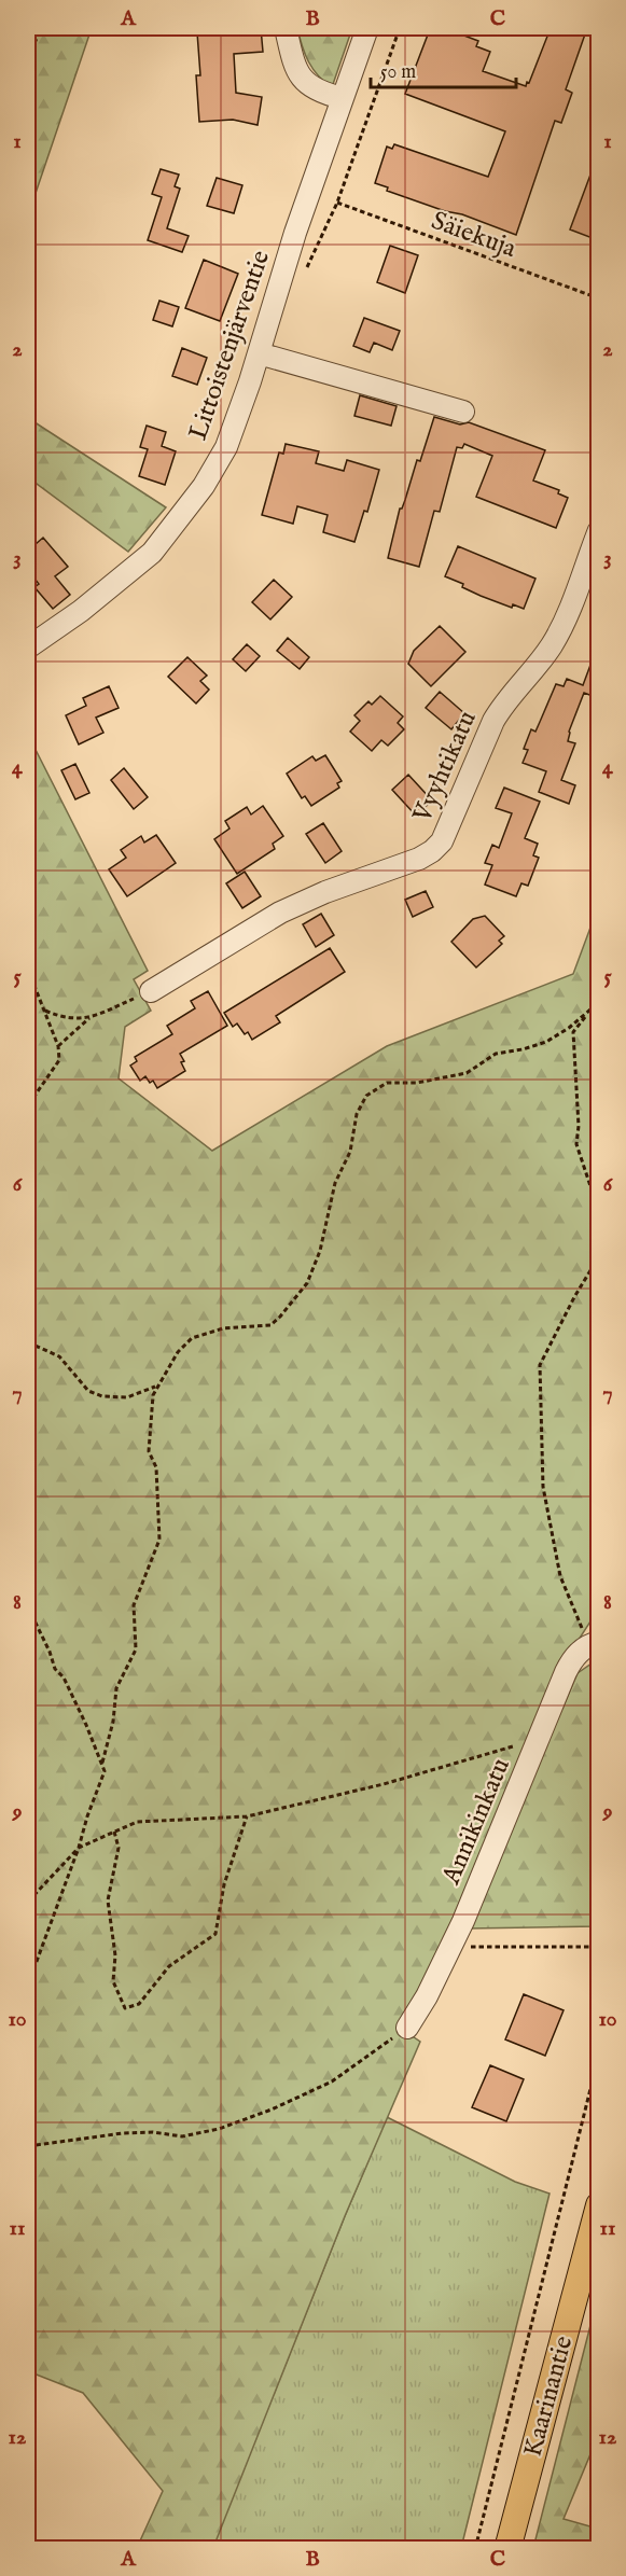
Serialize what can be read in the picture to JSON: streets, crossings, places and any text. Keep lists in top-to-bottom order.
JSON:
{
  "streets": {
    "main road": ["Kaarinantie"],
    "street": ["Littoistenjärventie", "Vyyhtikatu", "Annikinkatu"],
    "path": ["Säiekuja"]
  },
  "scale_bar": "50 m",
  "grid": {
    "columns": ["A", "B", "C"],
    "rows": [
      "1",
      "2",
      "3",
      "4",
      "5",
      "6",
      "7",
      "8",
      "9",
      "10",
      "11",
      "12"
    ]
  }
}
